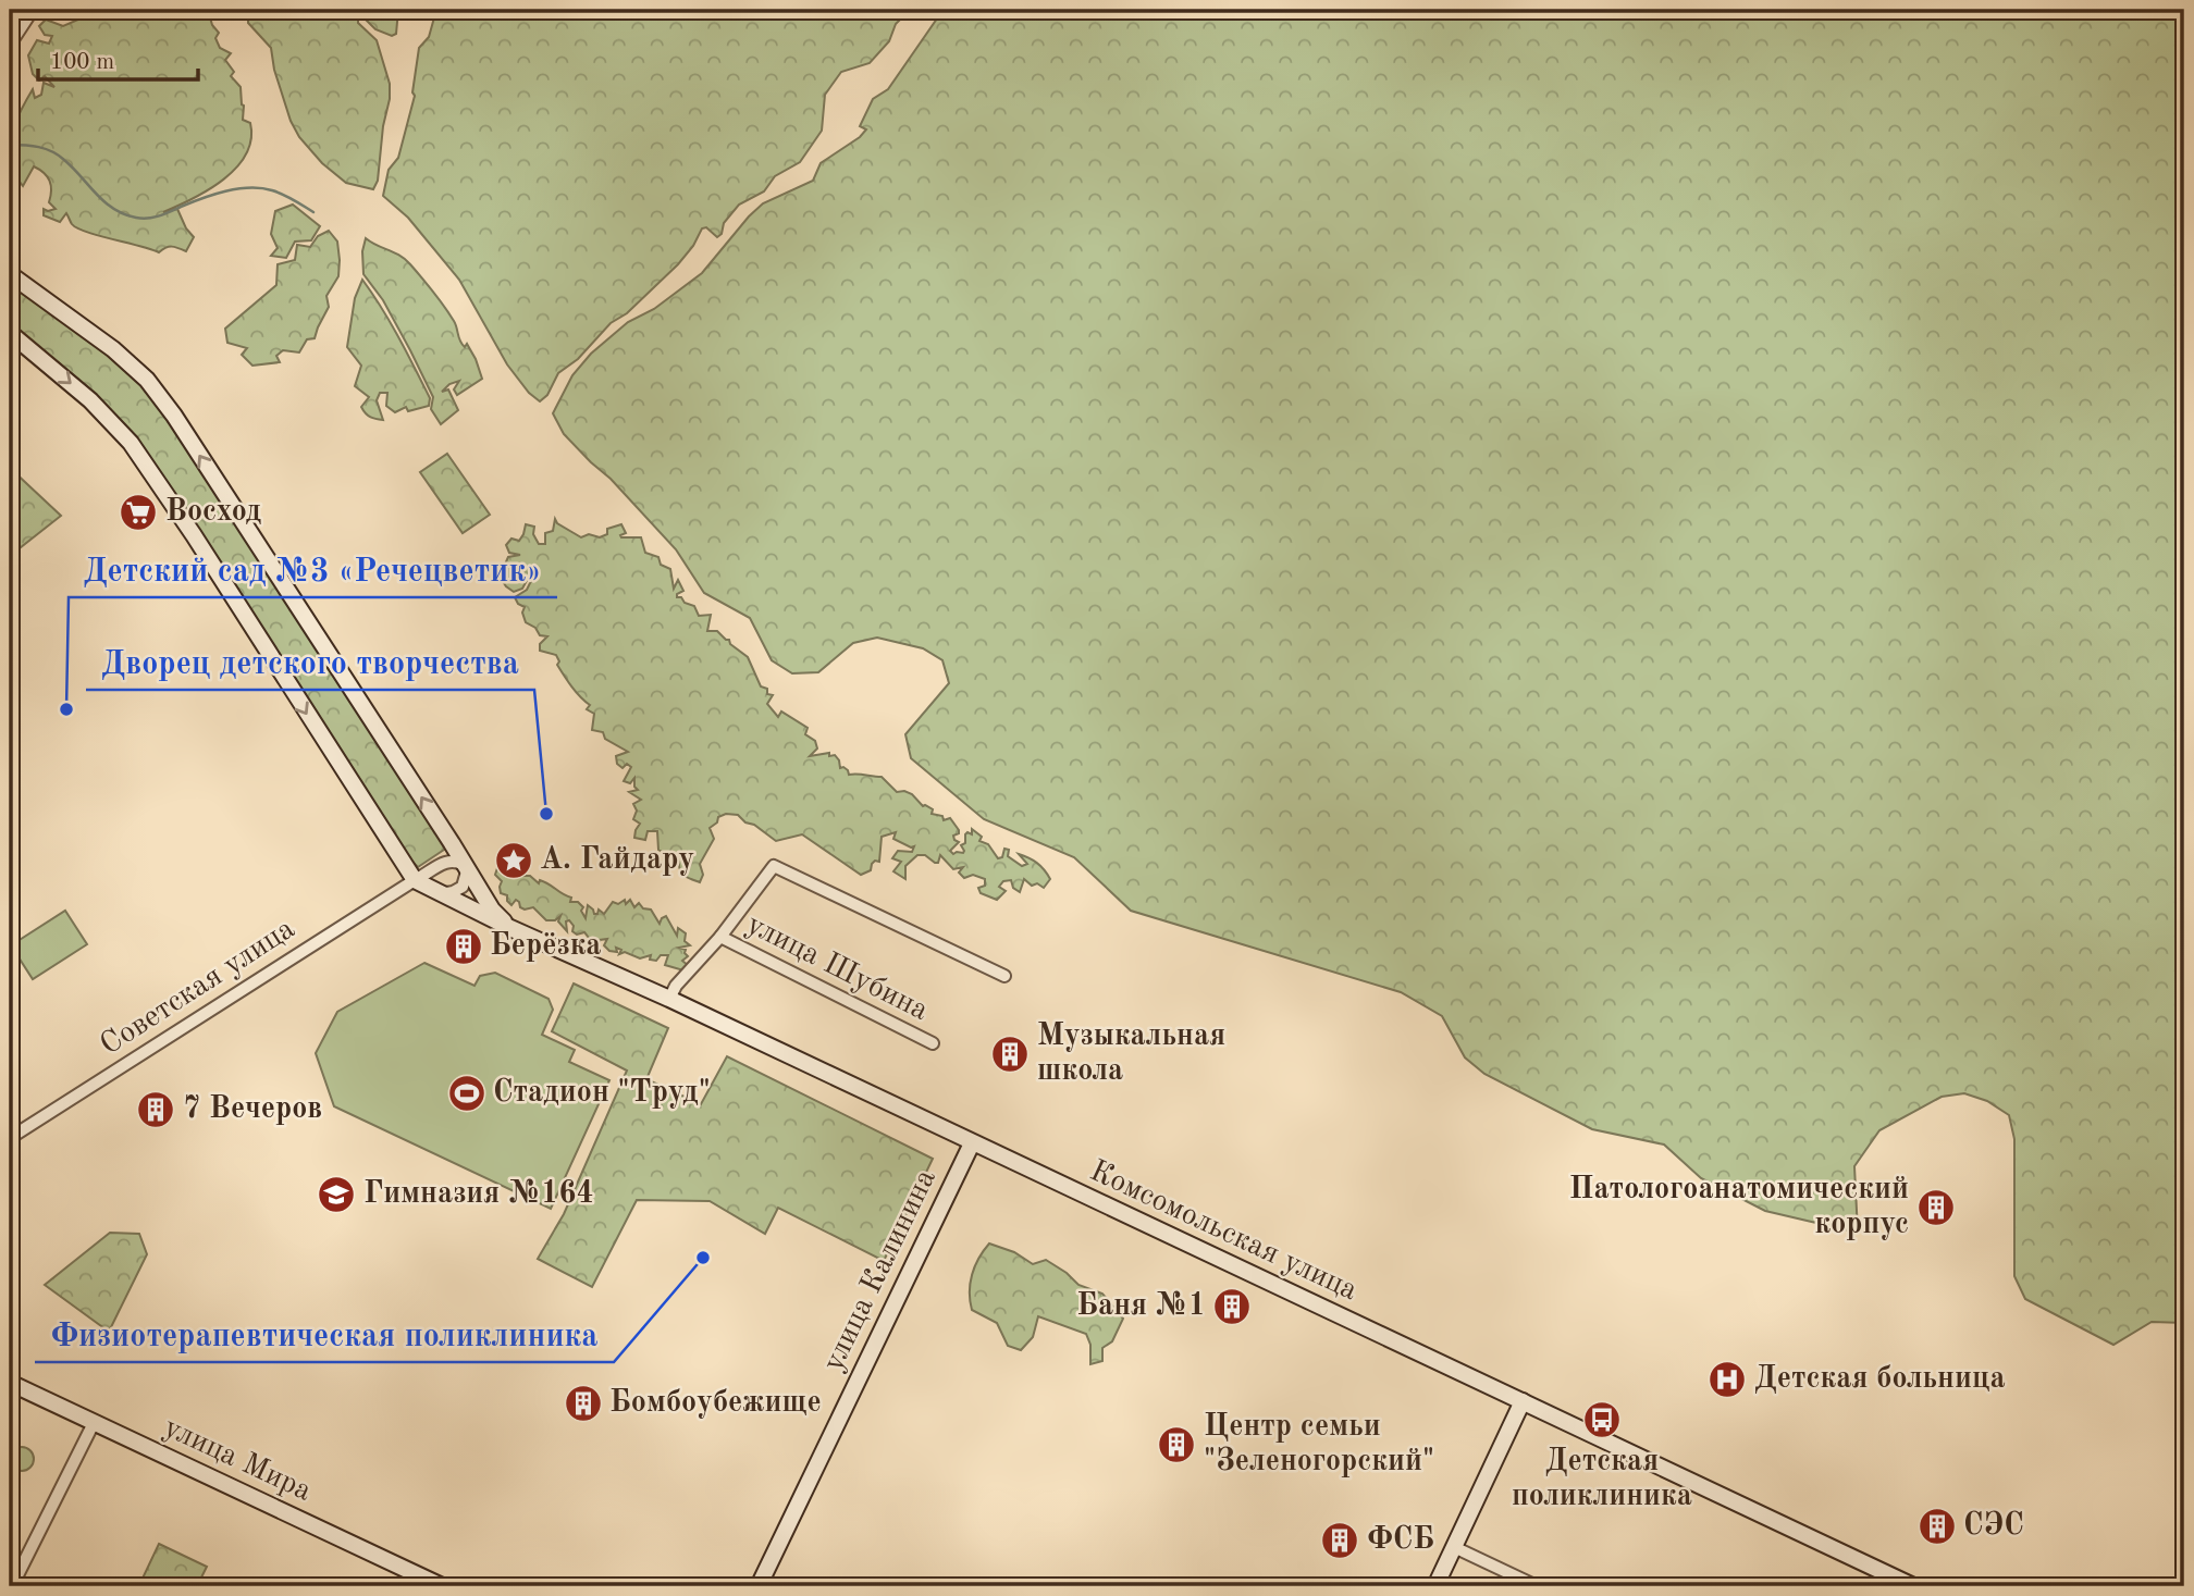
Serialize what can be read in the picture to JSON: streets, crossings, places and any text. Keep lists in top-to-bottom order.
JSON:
{
  "streets": {
    "street": [
      "улица Шубина",
      "Советская улица",
      "Комсомольская улица",
      "улица Калинина",
      "улица Мира"
    ]
  },
  "crossings": [
    ["Советская улица", "Комсомольская улица"],
    ["Комсомольская улица", "улица Калинина"]
  ],
  "places": {
    "supermarket": ["Восход"],
    "other": ["Детский сад №3 «Речецветик»", "Дворец детского творчества", "Физиотерапевтическая поликлиника"],
    "place": ["А. Гайдару"],
    "building": [
      "Берёзка",
      "Музыкальная школа",
      "7 Вечеров",
      "Патологоанатомический корпус",
      "Баня №1",
      "Бомбоубежище",
      "Центр семьи \"Зеленогорский\"",
      "СЭС",
      "ФСБ"
    ],
    "sports": ["Стадион \"Труд\""],
    "school or university": ["Гимназия №164"],
    "hospital": ["Детская больница"],
    "bus stop": ["Детская поликлиника"]
  },
  "scale_bar": "100 m"
}
